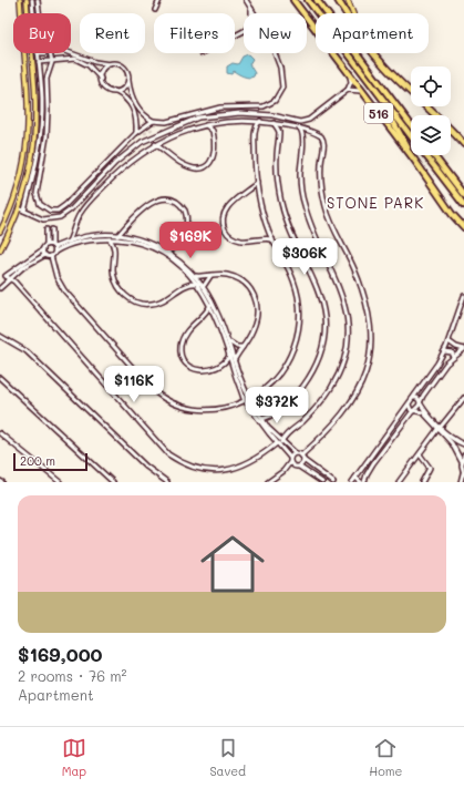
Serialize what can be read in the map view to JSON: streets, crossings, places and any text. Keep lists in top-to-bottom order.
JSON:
{
  "streets": {
    "highway": ["516"]
  },
  "districts": ["STONE PARK"],
  "scale_bar": "200 m",
  "page": {
    "chip": [
      "Buy",
      "Rent",
      "Filters",
      "New",
      "Apartment"
    ],
    "price": [
      "$169K",
      "$306K",
      "$116K",
      "$372K"
    ],
    "scale": "200 m",
    "list": [
      {
        "name": "$169,000",
        "note": "2 rooms · 76 m² · Apartment"
      }
    ],
    "tabs": ["Map", "Saved", "Home"]
  }
}
